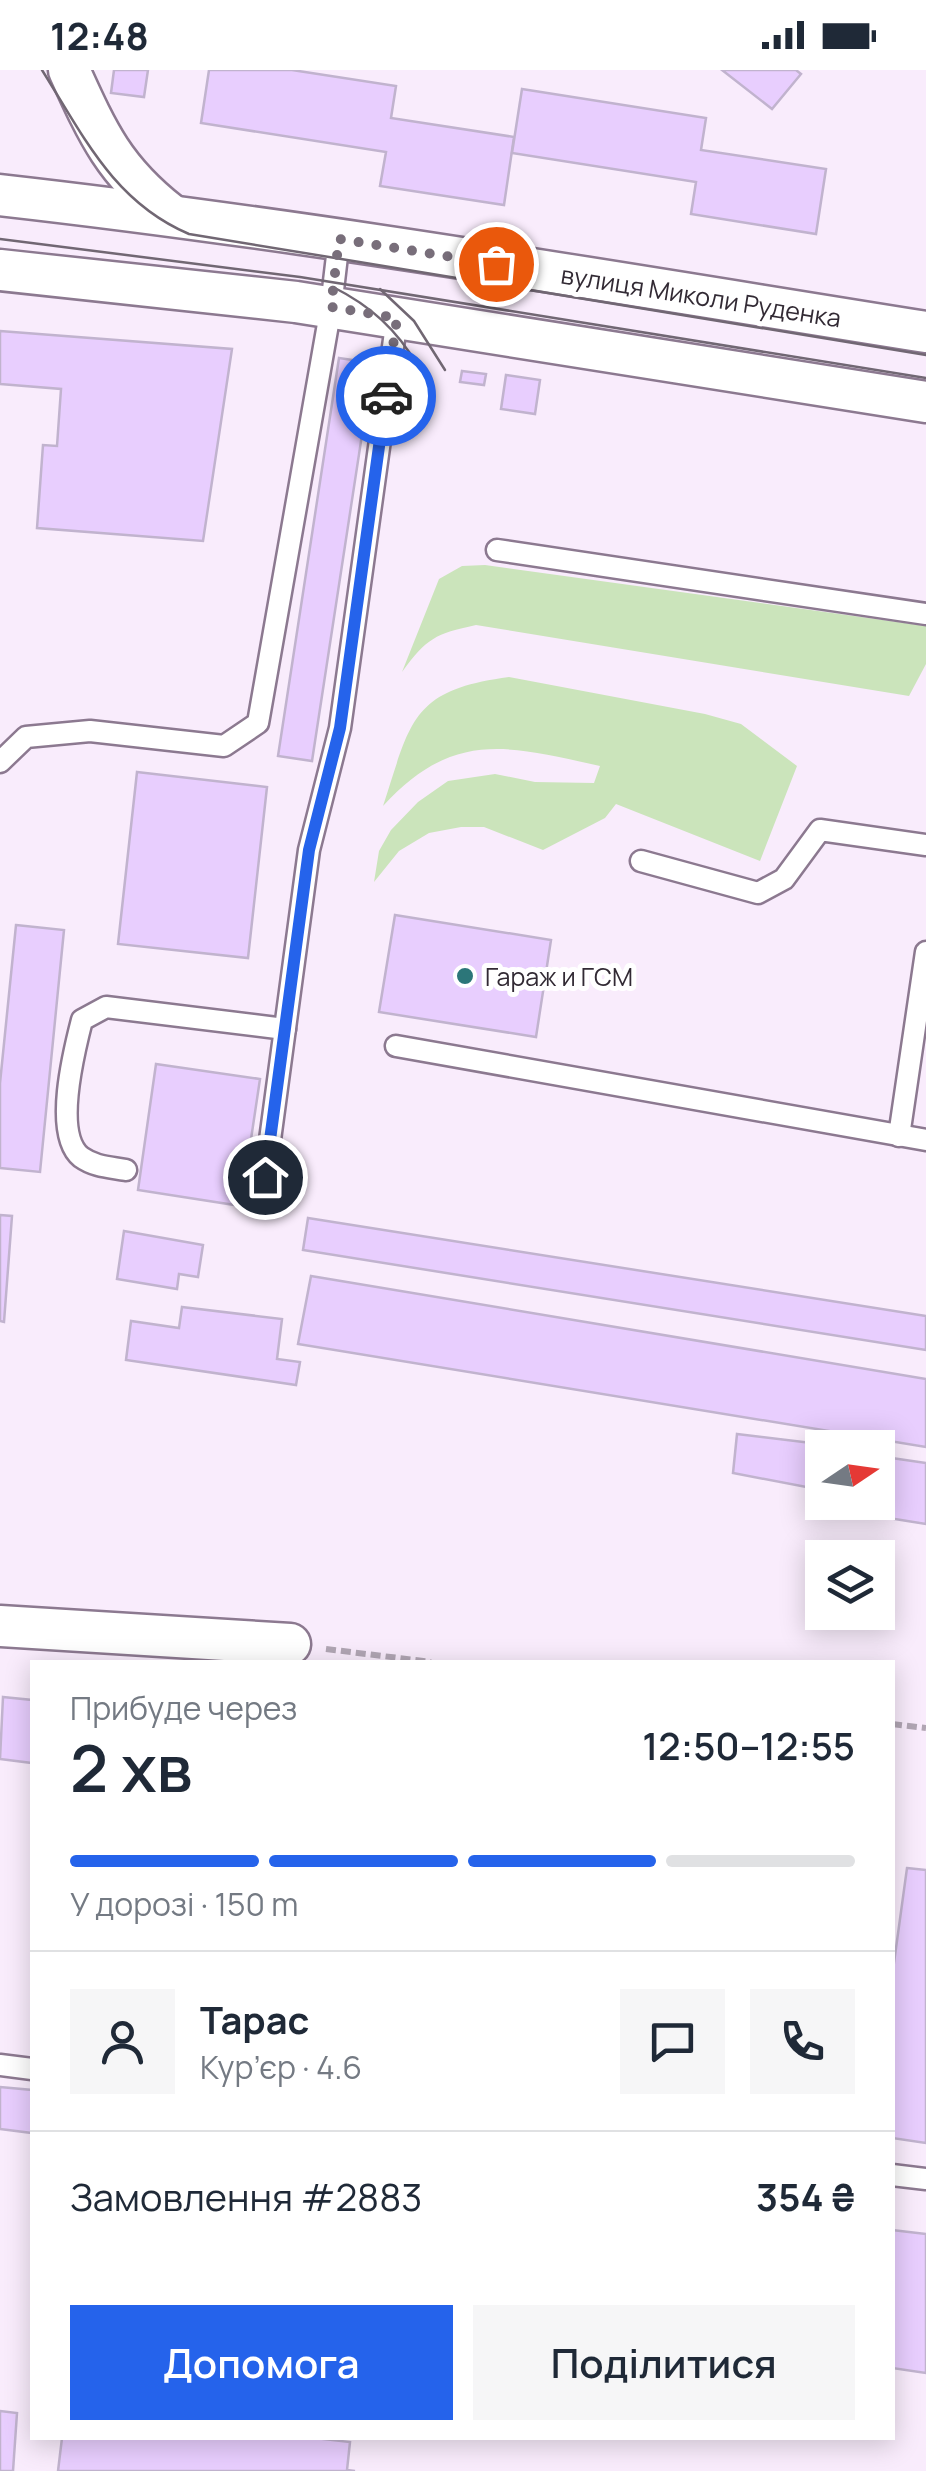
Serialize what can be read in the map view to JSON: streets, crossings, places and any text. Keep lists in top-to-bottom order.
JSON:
{
  "streets": {
    "street": ["вулиця Миколи Руденка"]
  },
  "places": ["Гараж и ГСМ"],
  "north": "right",
  "page": {
    "status": "12:48",
    "heading": ["2 хв", "Прибуде через", "12:50–12:55"],
    "panel": [
      "Тарас",
      "Кур’єр · 4.6",
      "Замовлення #2883",
      "354 ₴"
    ],
    "bar": "У дорозі · 150 m",
    "buttons": ["Допомога", "Поділитися"]
  }
}
